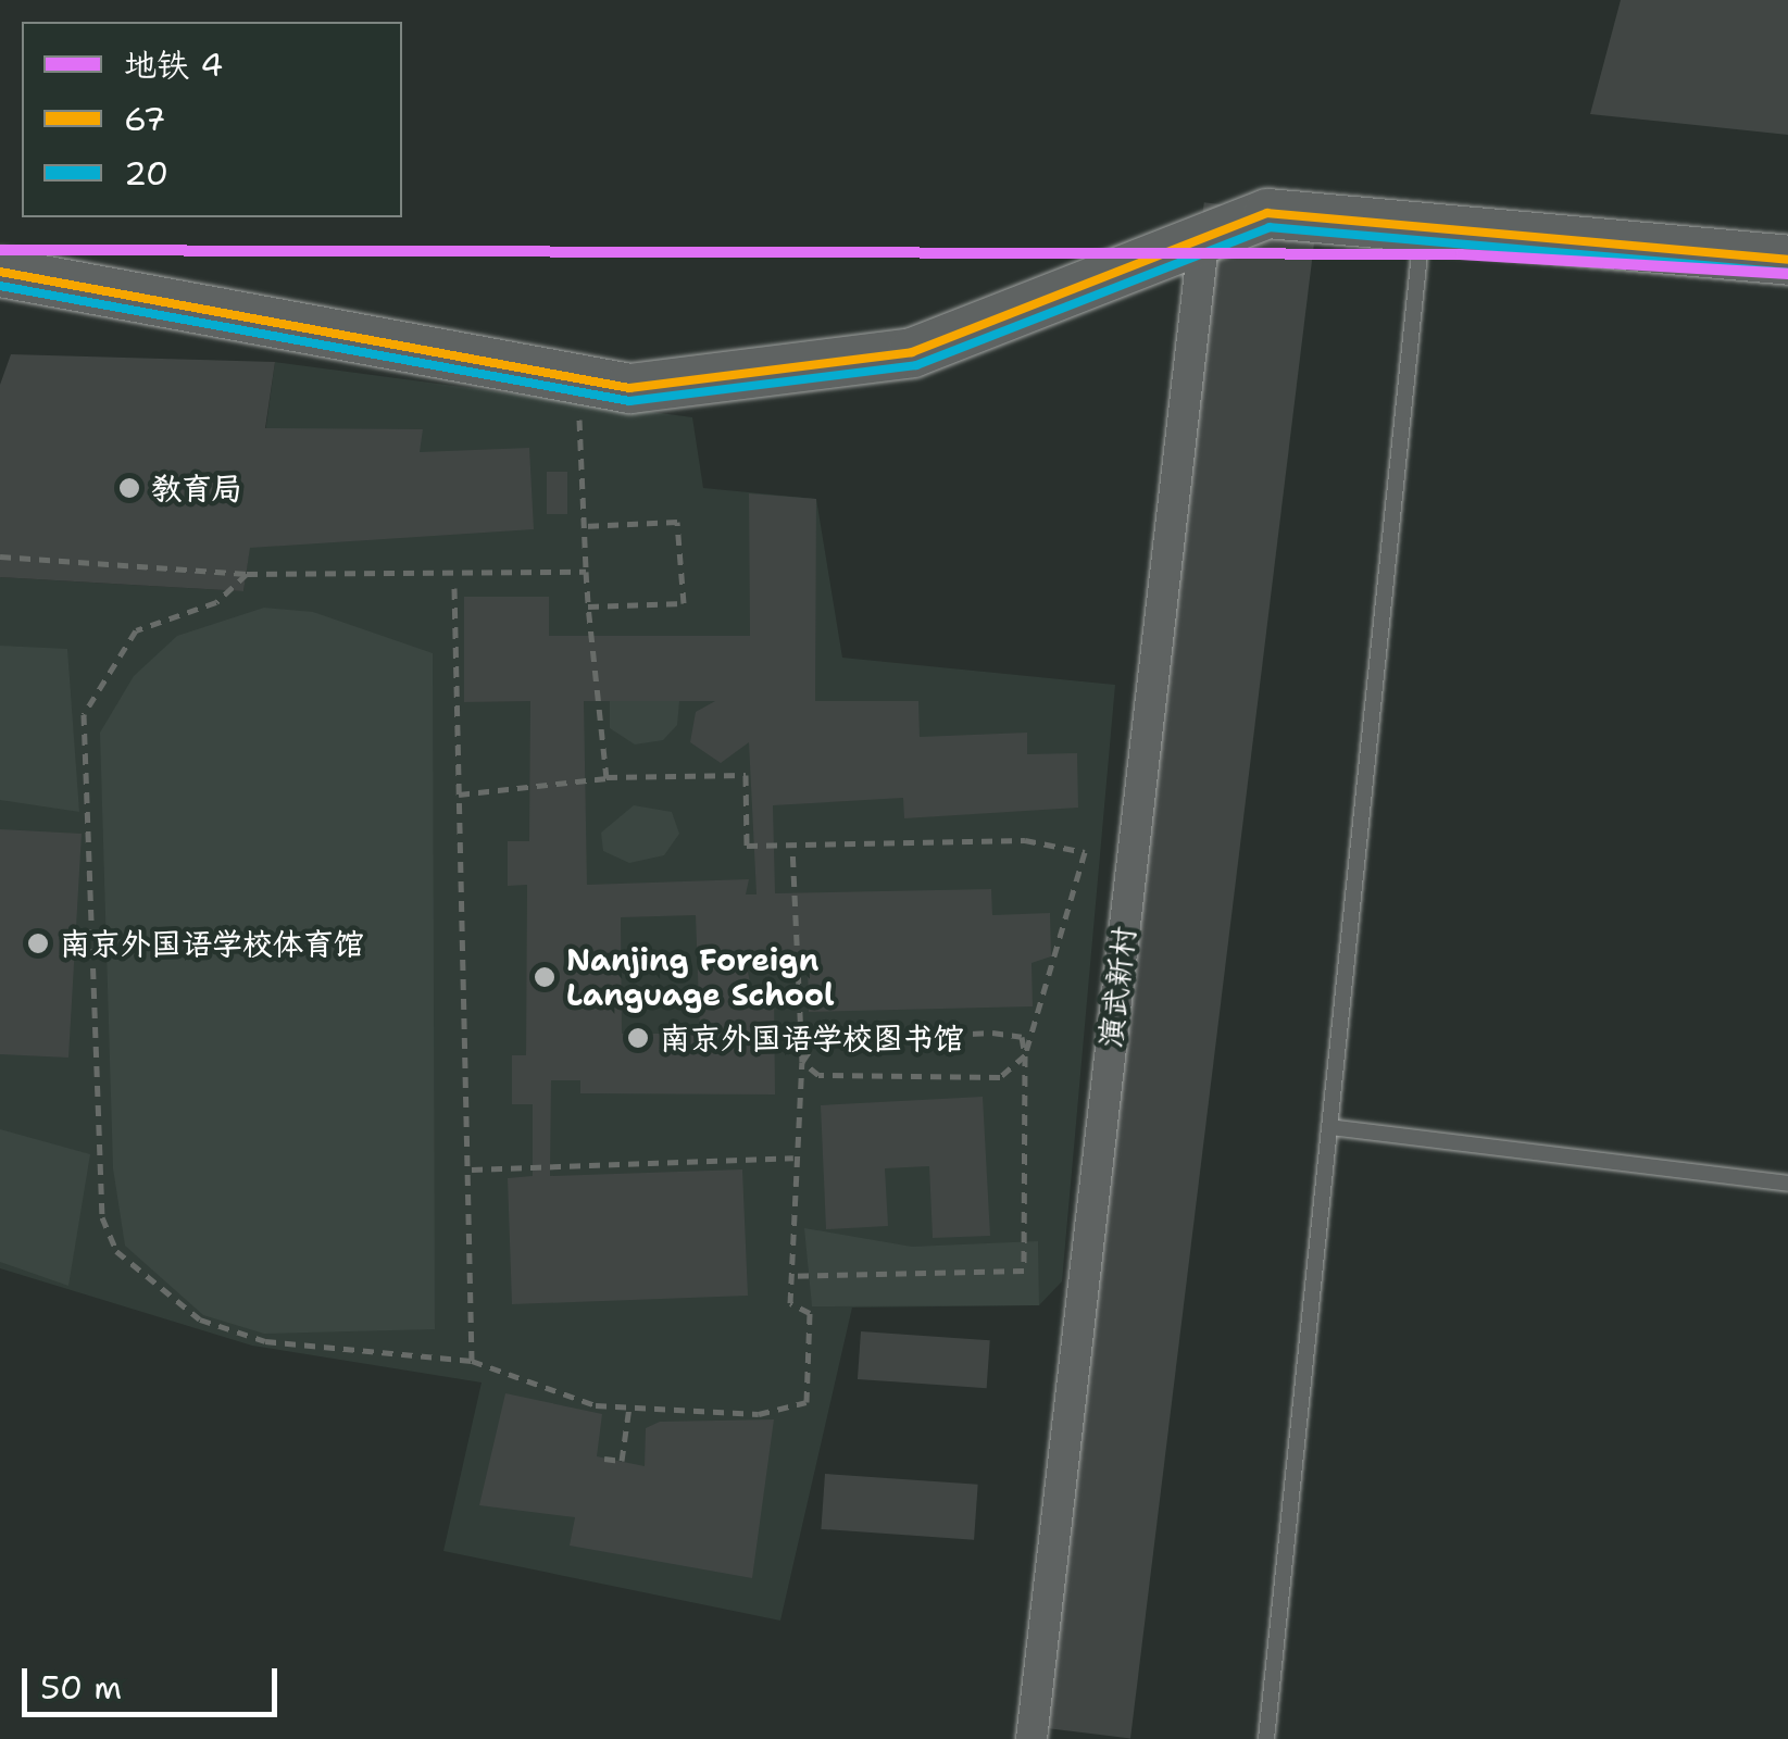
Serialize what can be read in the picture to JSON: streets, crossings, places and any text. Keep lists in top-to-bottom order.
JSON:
{
  "streets": {
    "street": ["演武新村"]
  },
  "places": [
    "教育局",
    "南京外国语学校体育馆",
    "Nanjing Foreign Language School",
    "南京外国语学校图书馆"
  ],
  "lines": ["transit line 67", "transit line 20", "metro line 4"],
  "legend": ["地铁 4", "67", "20"],
  "scale_bar": "50 m"
}
